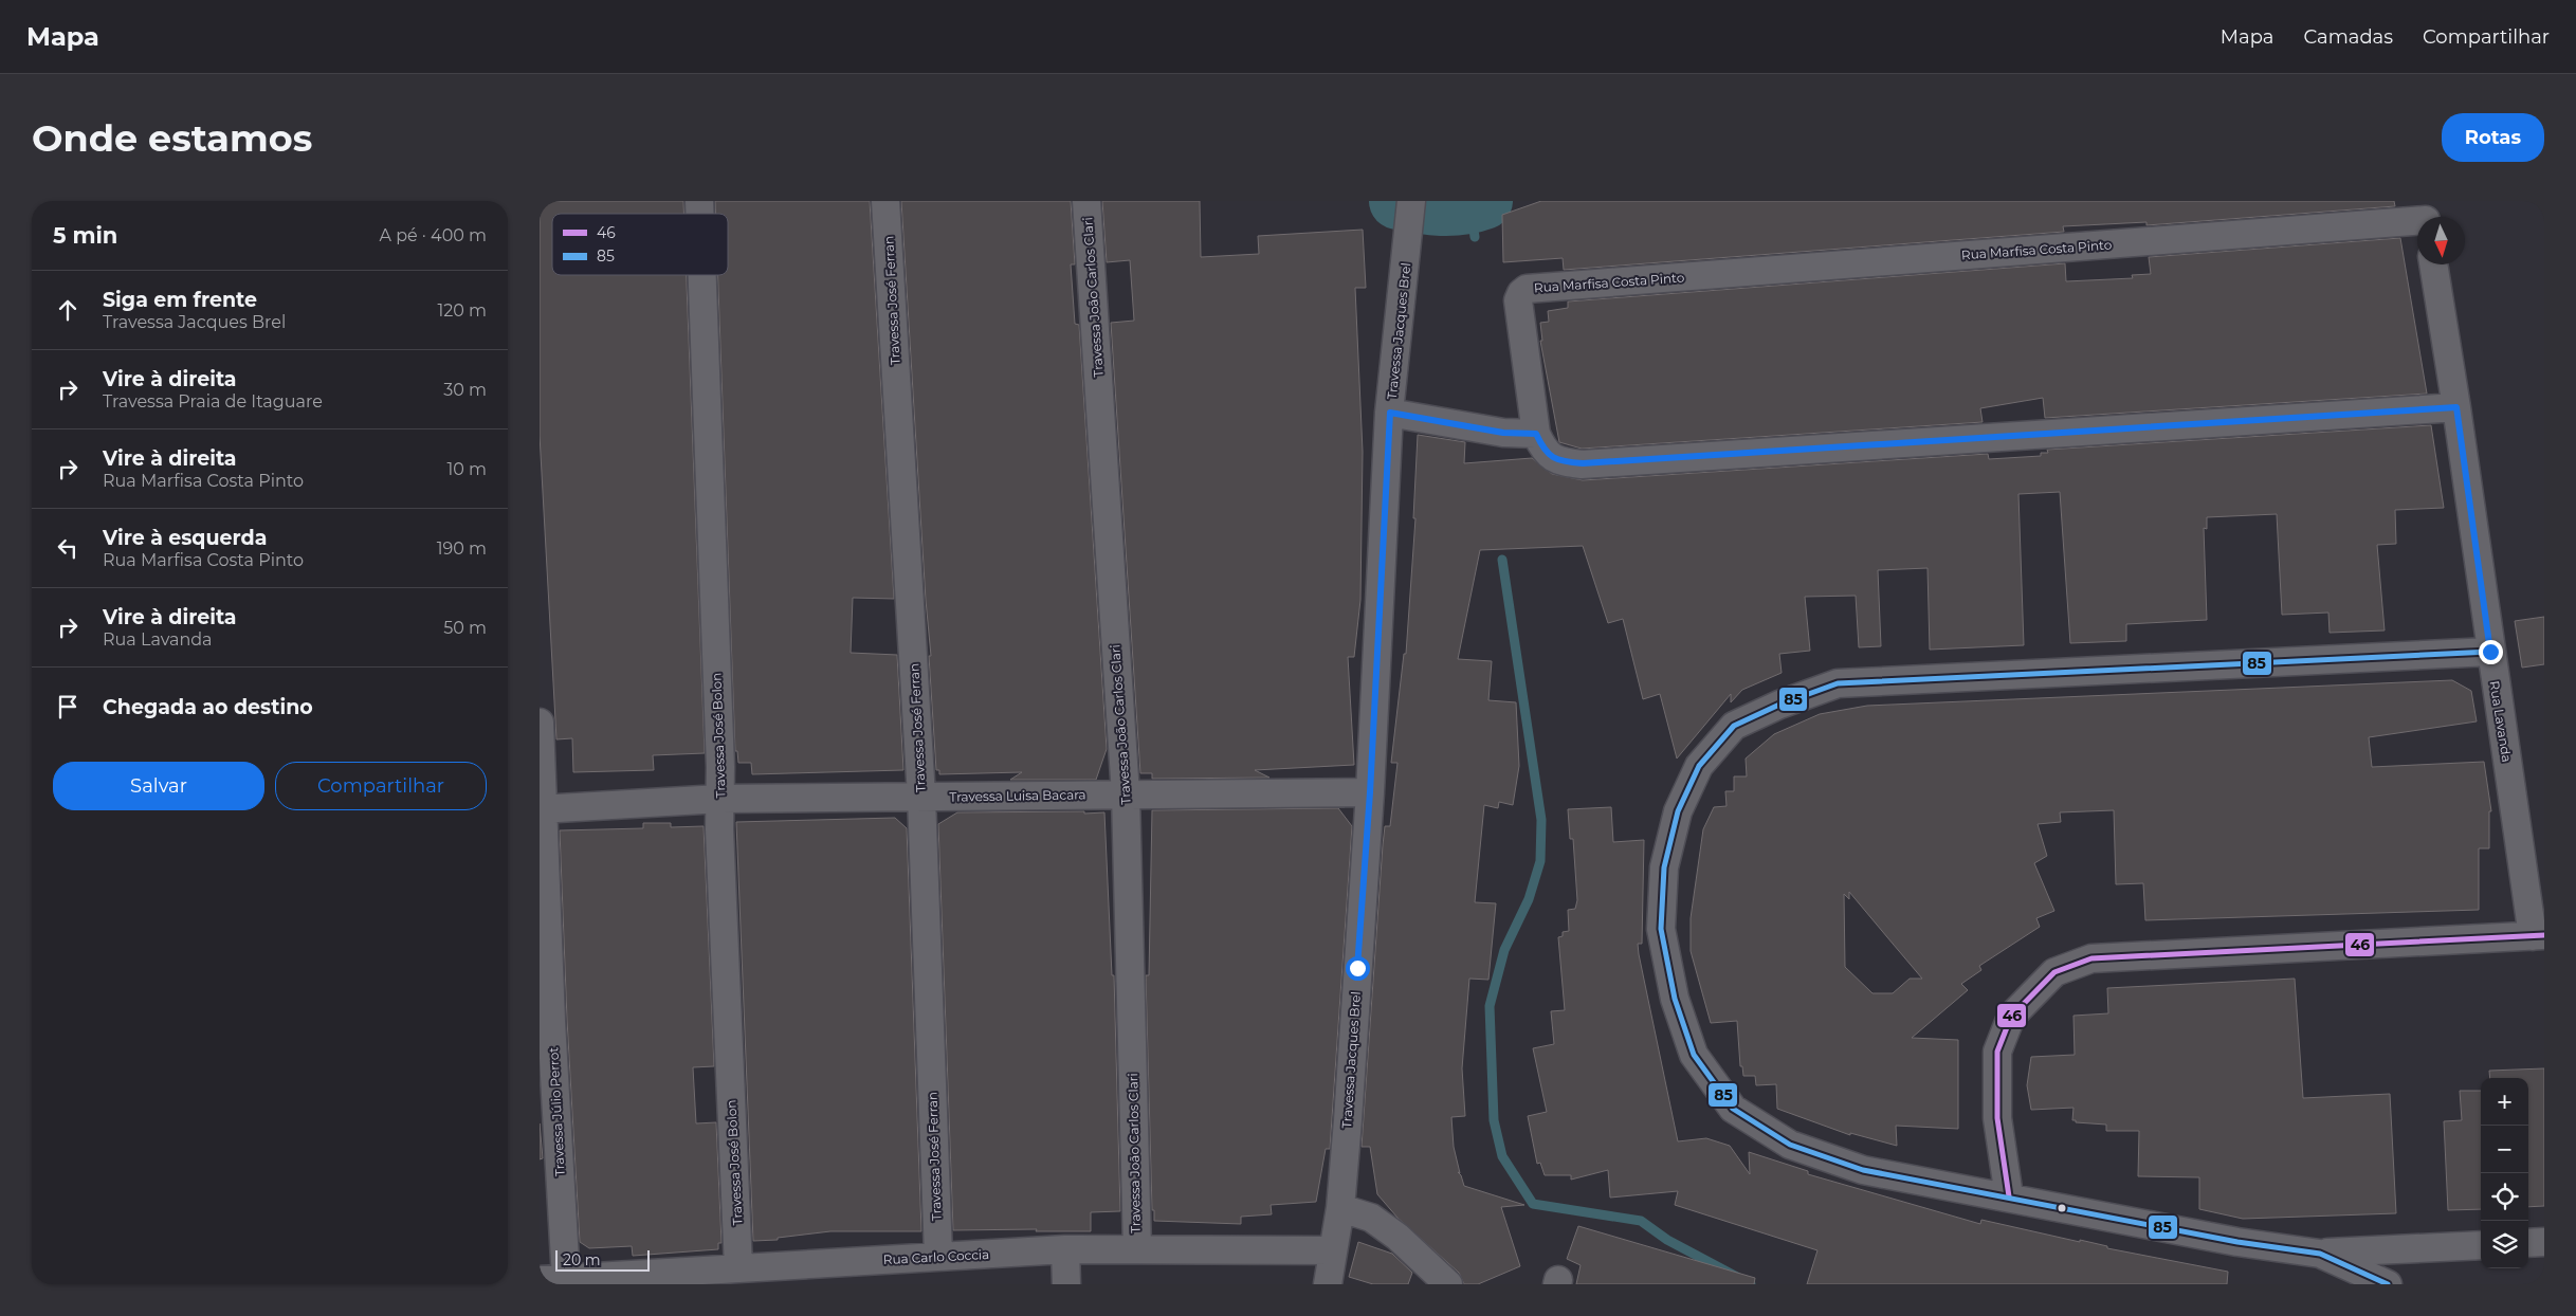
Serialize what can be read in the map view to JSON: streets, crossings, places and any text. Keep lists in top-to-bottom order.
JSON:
{
  "streets": {
    "street": [
      "Rua Marfisa Costa Pinto",
      "Travessa João Carlos Clari",
      "Travessa José Ferran",
      "Travessa Jacques Brel",
      "Rua Lavanda",
      "Travessa José Bolon",
      "Travessa Luisa Bacara",
      "Travessa Júlio Perrot",
      "Rua Carlo Coccia"
    ]
  },
  "crossings": [
    ["Rua Marfisa Costa Pinto", "Rua Lavanda"],
    ["Travessa João Carlos Clari", "Travessa Luisa Bacara"],
    ["Travessa João Carlos Clari", "Rua Carlo Coccia"],
    ["Travessa José Ferran", "Travessa Luisa Bacara"],
    ["Travessa José Ferran", "Rua Carlo Coccia"],
    ["Travessa Jacques Brel", "Travessa Luisa Bacara"],
    ["Travessa Jacques Brel", "Rua Carlo Coccia"],
    ["Travessa José Bolon", "Travessa Luisa Bacara"],
    ["Travessa José Bolon", "Rua Carlo Coccia"],
    ["Travessa Luisa Bacara", "Travessa Júlio Perrot"],
    ["Travessa Júlio Perrot", "Rua Carlo Coccia"]
  ],
  "lines": ["transit line 85", "transit line 46"],
  "legend": ["46", "85"],
  "scale_bar": "20 m",
  "north": "bottom",
  "page": {
    "header": "Mapa",
    "nav": ["Mapa", "Camadas", "Compartilhar"],
    "buttons": [
      "Rotas",
      ["Salvar", "Compartilhar"]
    ],
    "title": "Onde estamos",
    "heading": ["5 min", "A pé · 400 m"],
    "list": [
      ["Siga em frente", "Travessa Jacques Brel", "120 m"],
      ["Vire à direita", "Travessa Praia de Itaguare", "30 m"],
      ["Vire à direita", "Rua Marfisa Costa Pinto", "10 m"],
      ["Vire à esquerda", "Rua Marfisa Costa Pinto", "190 m"],
      ["Vire à direita", "Rua Lavanda", "50 m"],
      "Chegada ao destino"
    ],
    "map_buttons": ["+", "−"],
    "scale": "20 m"
  }
}
